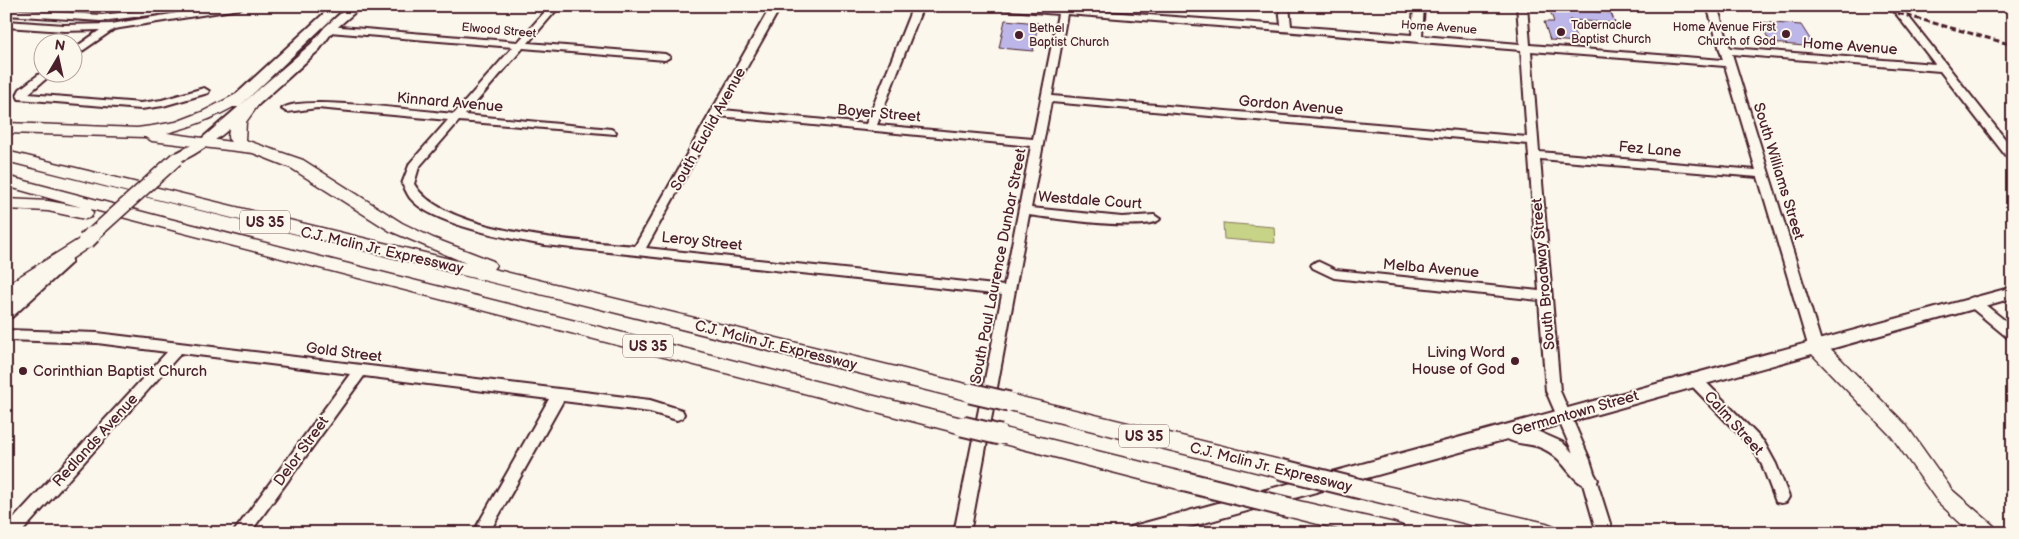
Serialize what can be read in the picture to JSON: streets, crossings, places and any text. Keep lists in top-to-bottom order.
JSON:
{
  "streets": {
    "highway": ["US 35", "C.J. Mclin Jr. Expressway"],
    "main road": ["Germantown Street"],
    "street": [
      "Home Avenue",
      "Elwood Street",
      "Kinnard Avenue",
      "Gordon Avenue",
      "Boyer Street",
      "South Euclid Avenue",
      "Fez Lane",
      "South Williams Street",
      "Westdale Court",
      "Leroy Street",
      "South Paul Laurence Dunbar Street",
      "Melba Avenue",
      "South Broadway Street",
      "Gold Street",
      "Calm Street",
      "Redlands Avenue",
      "Delor Street"
    ]
  },
  "crossings": [
    ["Home Avenue", "South Williams Street"],
    ["Home Avenue", "South Paul Laurence Dunbar Street"],
    ["Home Avenue", "South Broadway Street"],
    ["Kinnard Avenue", "Leroy Street"],
    ["Gordon Avenue", "South Paul Laurence Dunbar Street"],
    ["Gordon Avenue", "South Broadway Street"],
    ["Boyer Street", "South Euclid Avenue"],
    ["Boyer Street", "South Paul Laurence Dunbar Street"],
    ["South Euclid Avenue", "Leroy Street"],
    ["Fez Lane", "South Williams Street"],
    ["Fez Lane", "South Broadway Street"],
    ["South Williams Street", "Germantown Street"],
    ["Westdale Court", "South Paul Laurence Dunbar Street"],
    ["Leroy Street", "South Paul Laurence Dunbar Street"],
    ["Melba Avenue", "South Broadway Street"],
    ["South Broadway Street", "Germantown Street"],
    ["Gold Street", "Redlands Avenue"],
    ["Gold Street", "Delor Street"],
    ["Germantown Street", "Calm Street"]
  ],
  "places": [
    "Tabernacle Baptist Church",
    "Home Avenue First Church of God",
    "Bethel Baptist Church",
    "Living Word House of God",
    "Corinthian Baptist Church"
  ],
  "north": "top"
}
